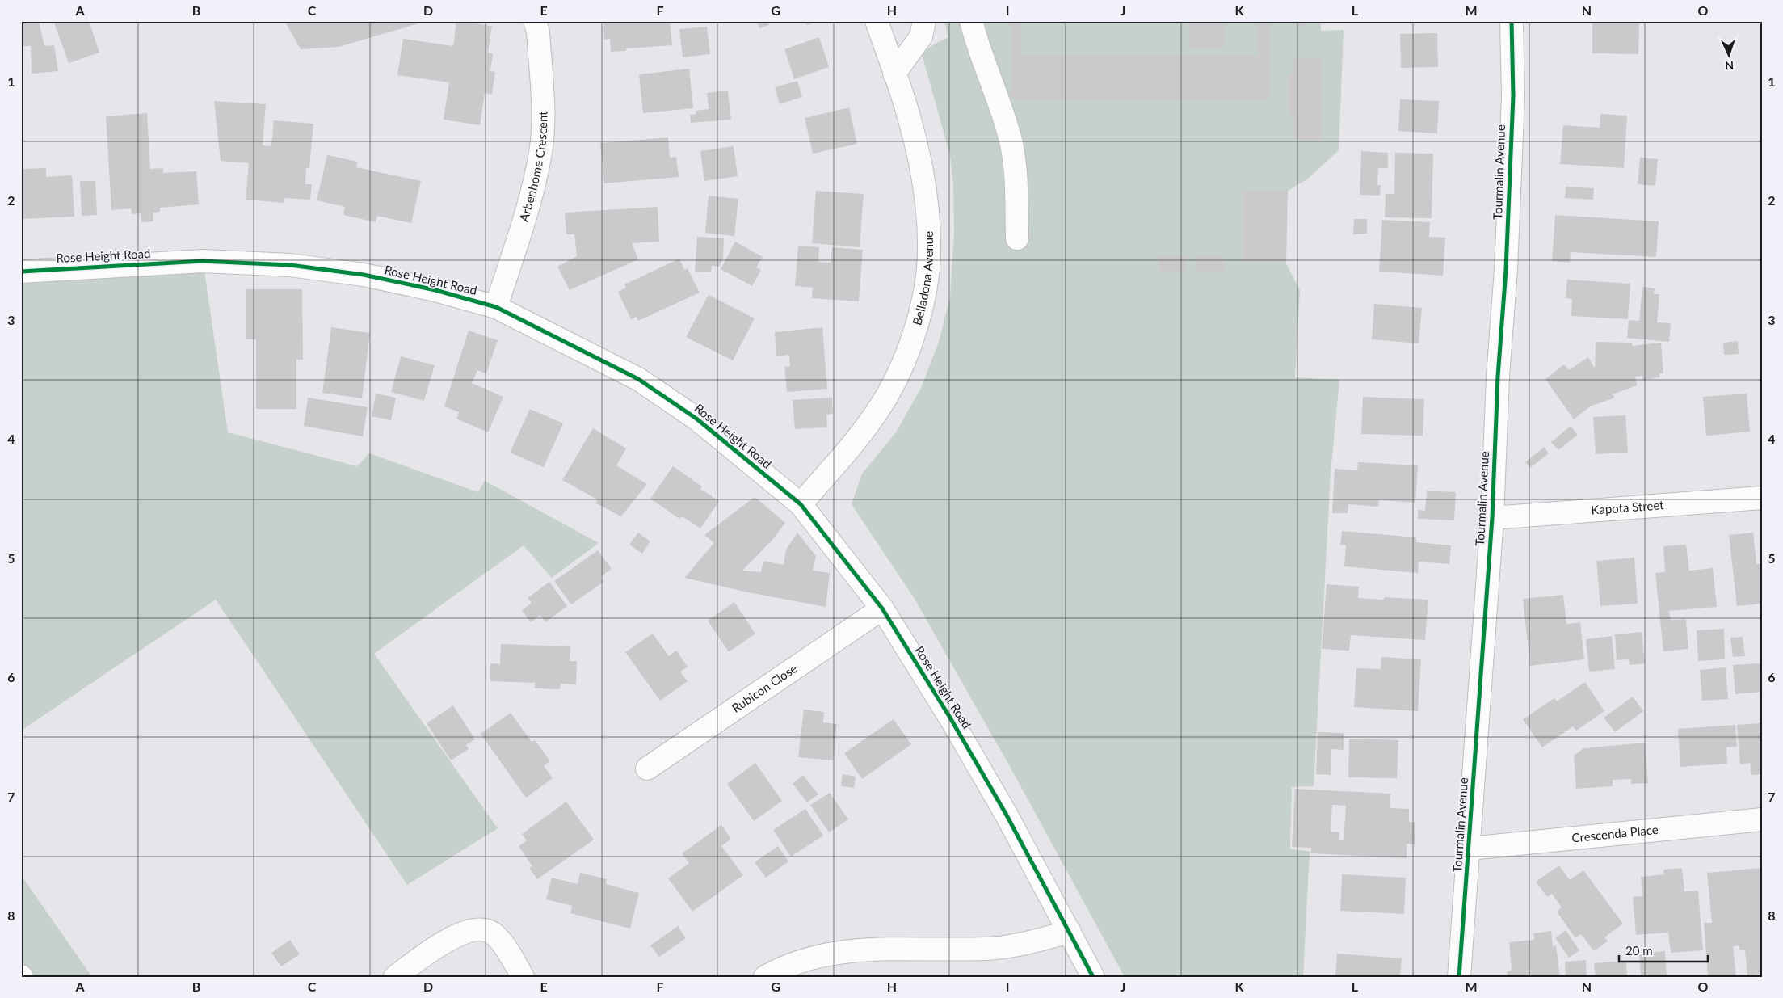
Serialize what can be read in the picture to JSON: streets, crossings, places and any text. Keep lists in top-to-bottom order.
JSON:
{
  "streets": {
    "street": [
      "Arbenhome Crescent",
      "Tourmalin Avenue",
      "Rose Height Road",
      "Belladona Avenue",
      "Kapota Street",
      "Rubicon Close",
      "Crescenda Place"
    ]
  },
  "crossings": [
    ["Arbenhome Crescent", "Rose Height Road"],
    ["Tourmalin Avenue", "Kapota Street"],
    ["Tourmalin Avenue", "Crescenda Place"],
    ["Rose Height Road", "Belladona Avenue"],
    ["Rose Height Road", "Rubicon Close"]
  ],
  "scale_bar": "20 m",
  "north": "bottom",
  "grid": {
    "columns": [
      "A",
      "B",
      "C",
      "D",
      "E",
      "F",
      "G",
      "H",
      "I",
      "J",
      "K",
      "L",
      "M",
      "N",
      "O"
    ],
    "rows": [
      "1",
      "2",
      "3",
      "4",
      "5",
      "6",
      "7",
      "8"
    ]
  }
}
